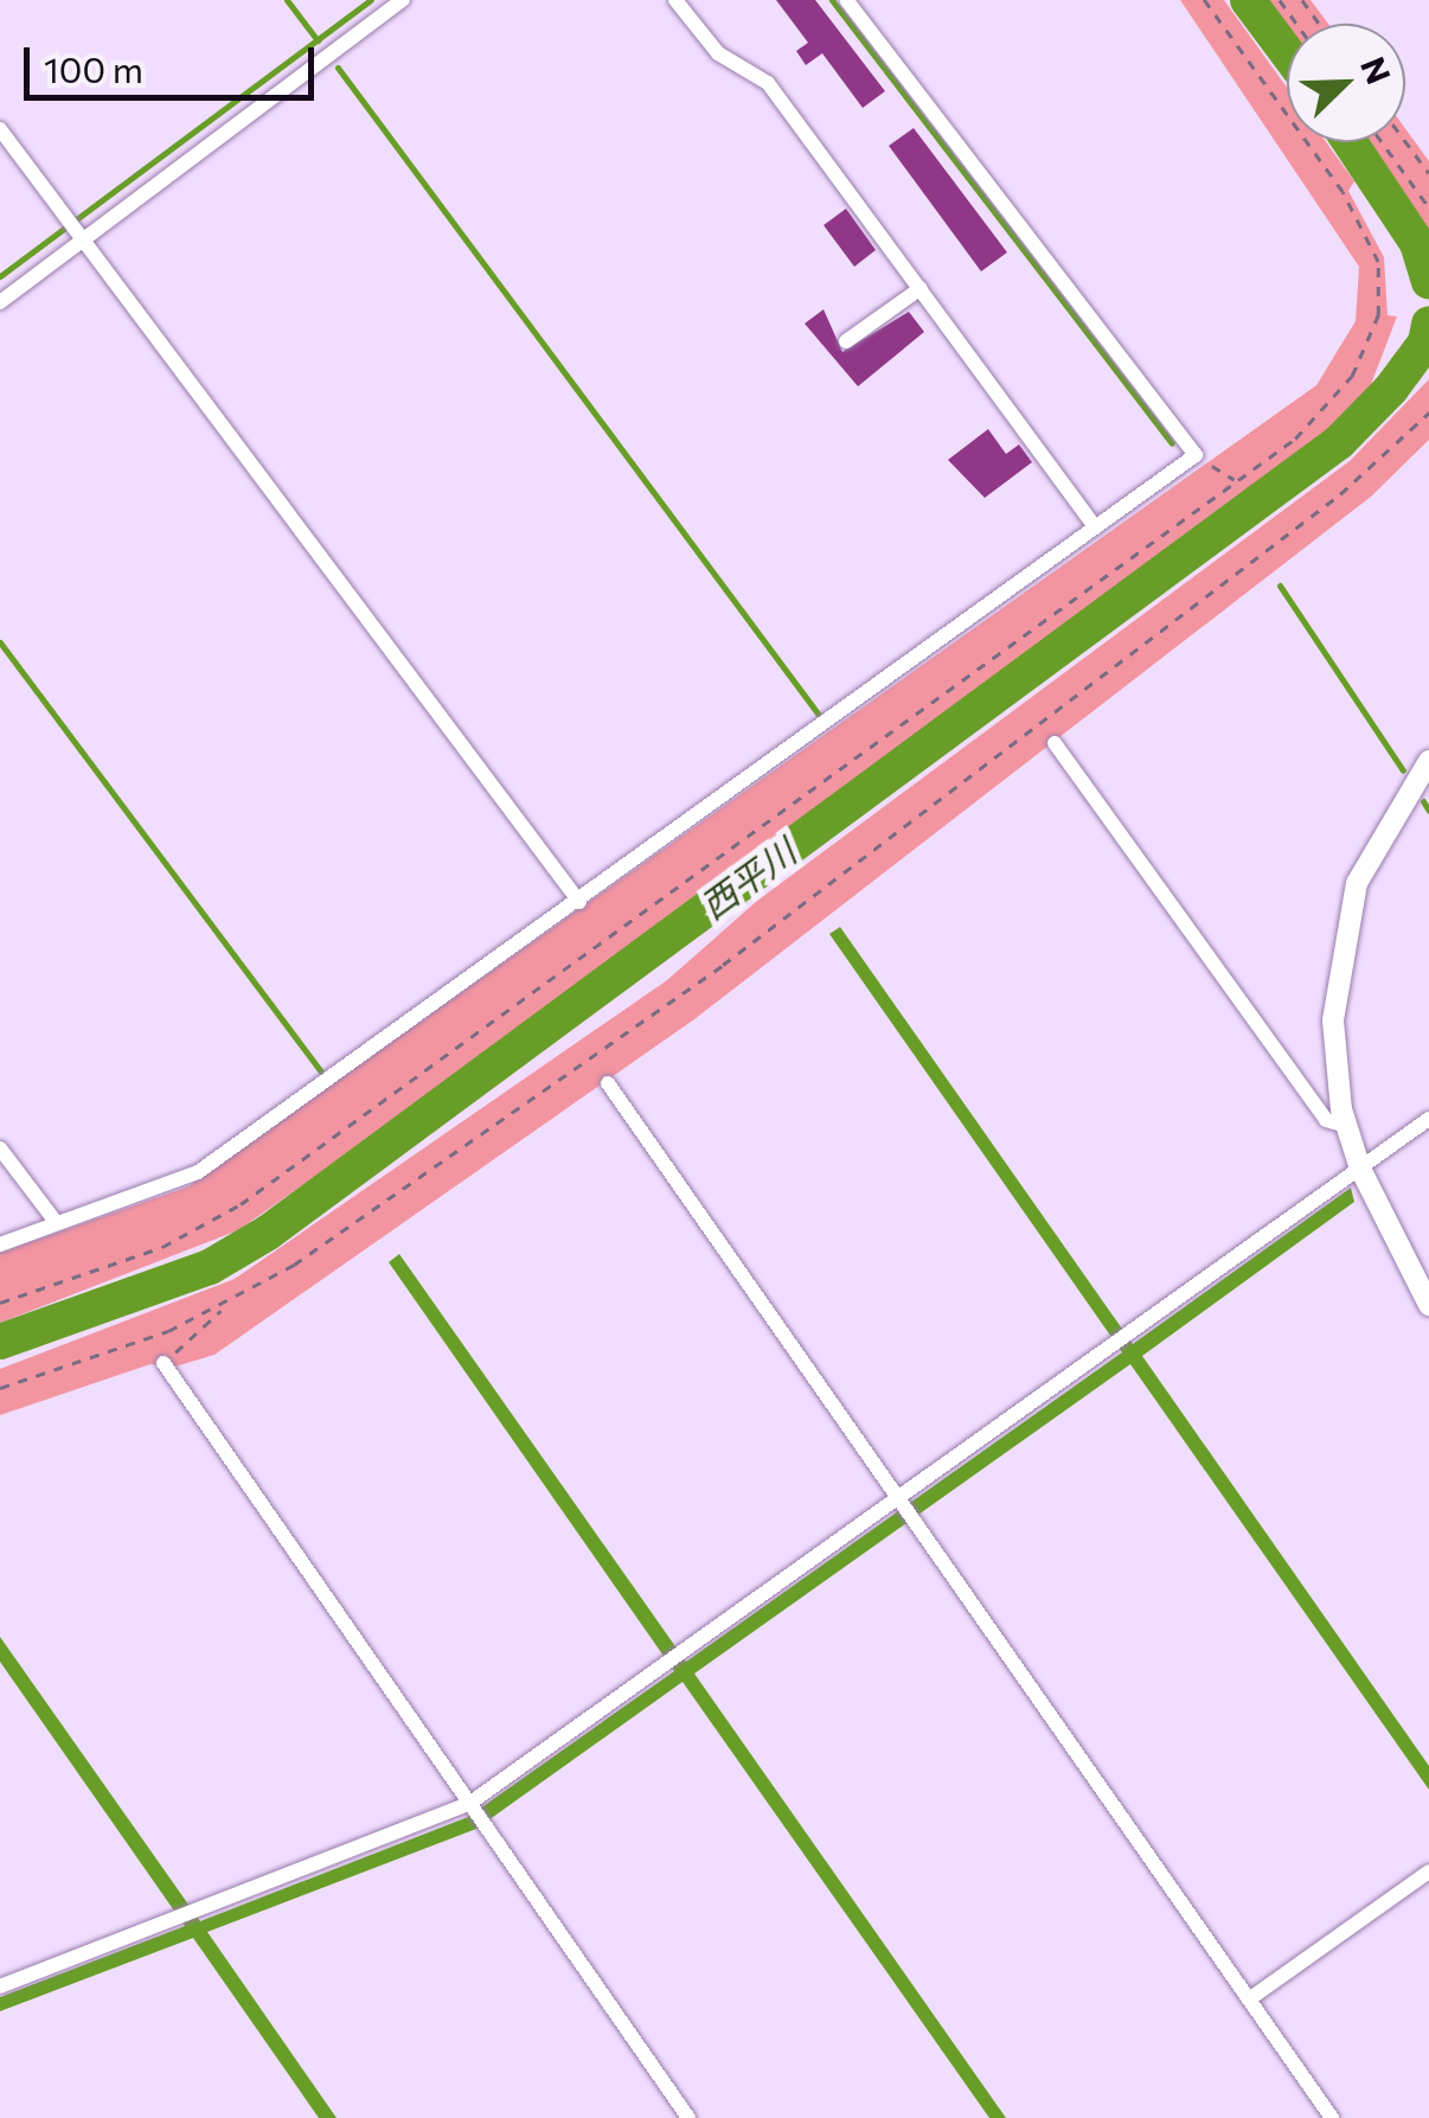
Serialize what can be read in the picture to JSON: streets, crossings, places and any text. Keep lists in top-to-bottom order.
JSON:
{
  "water": ["西平川"],
  "scale_bar": "100 m",
  "north": "top right"
}
